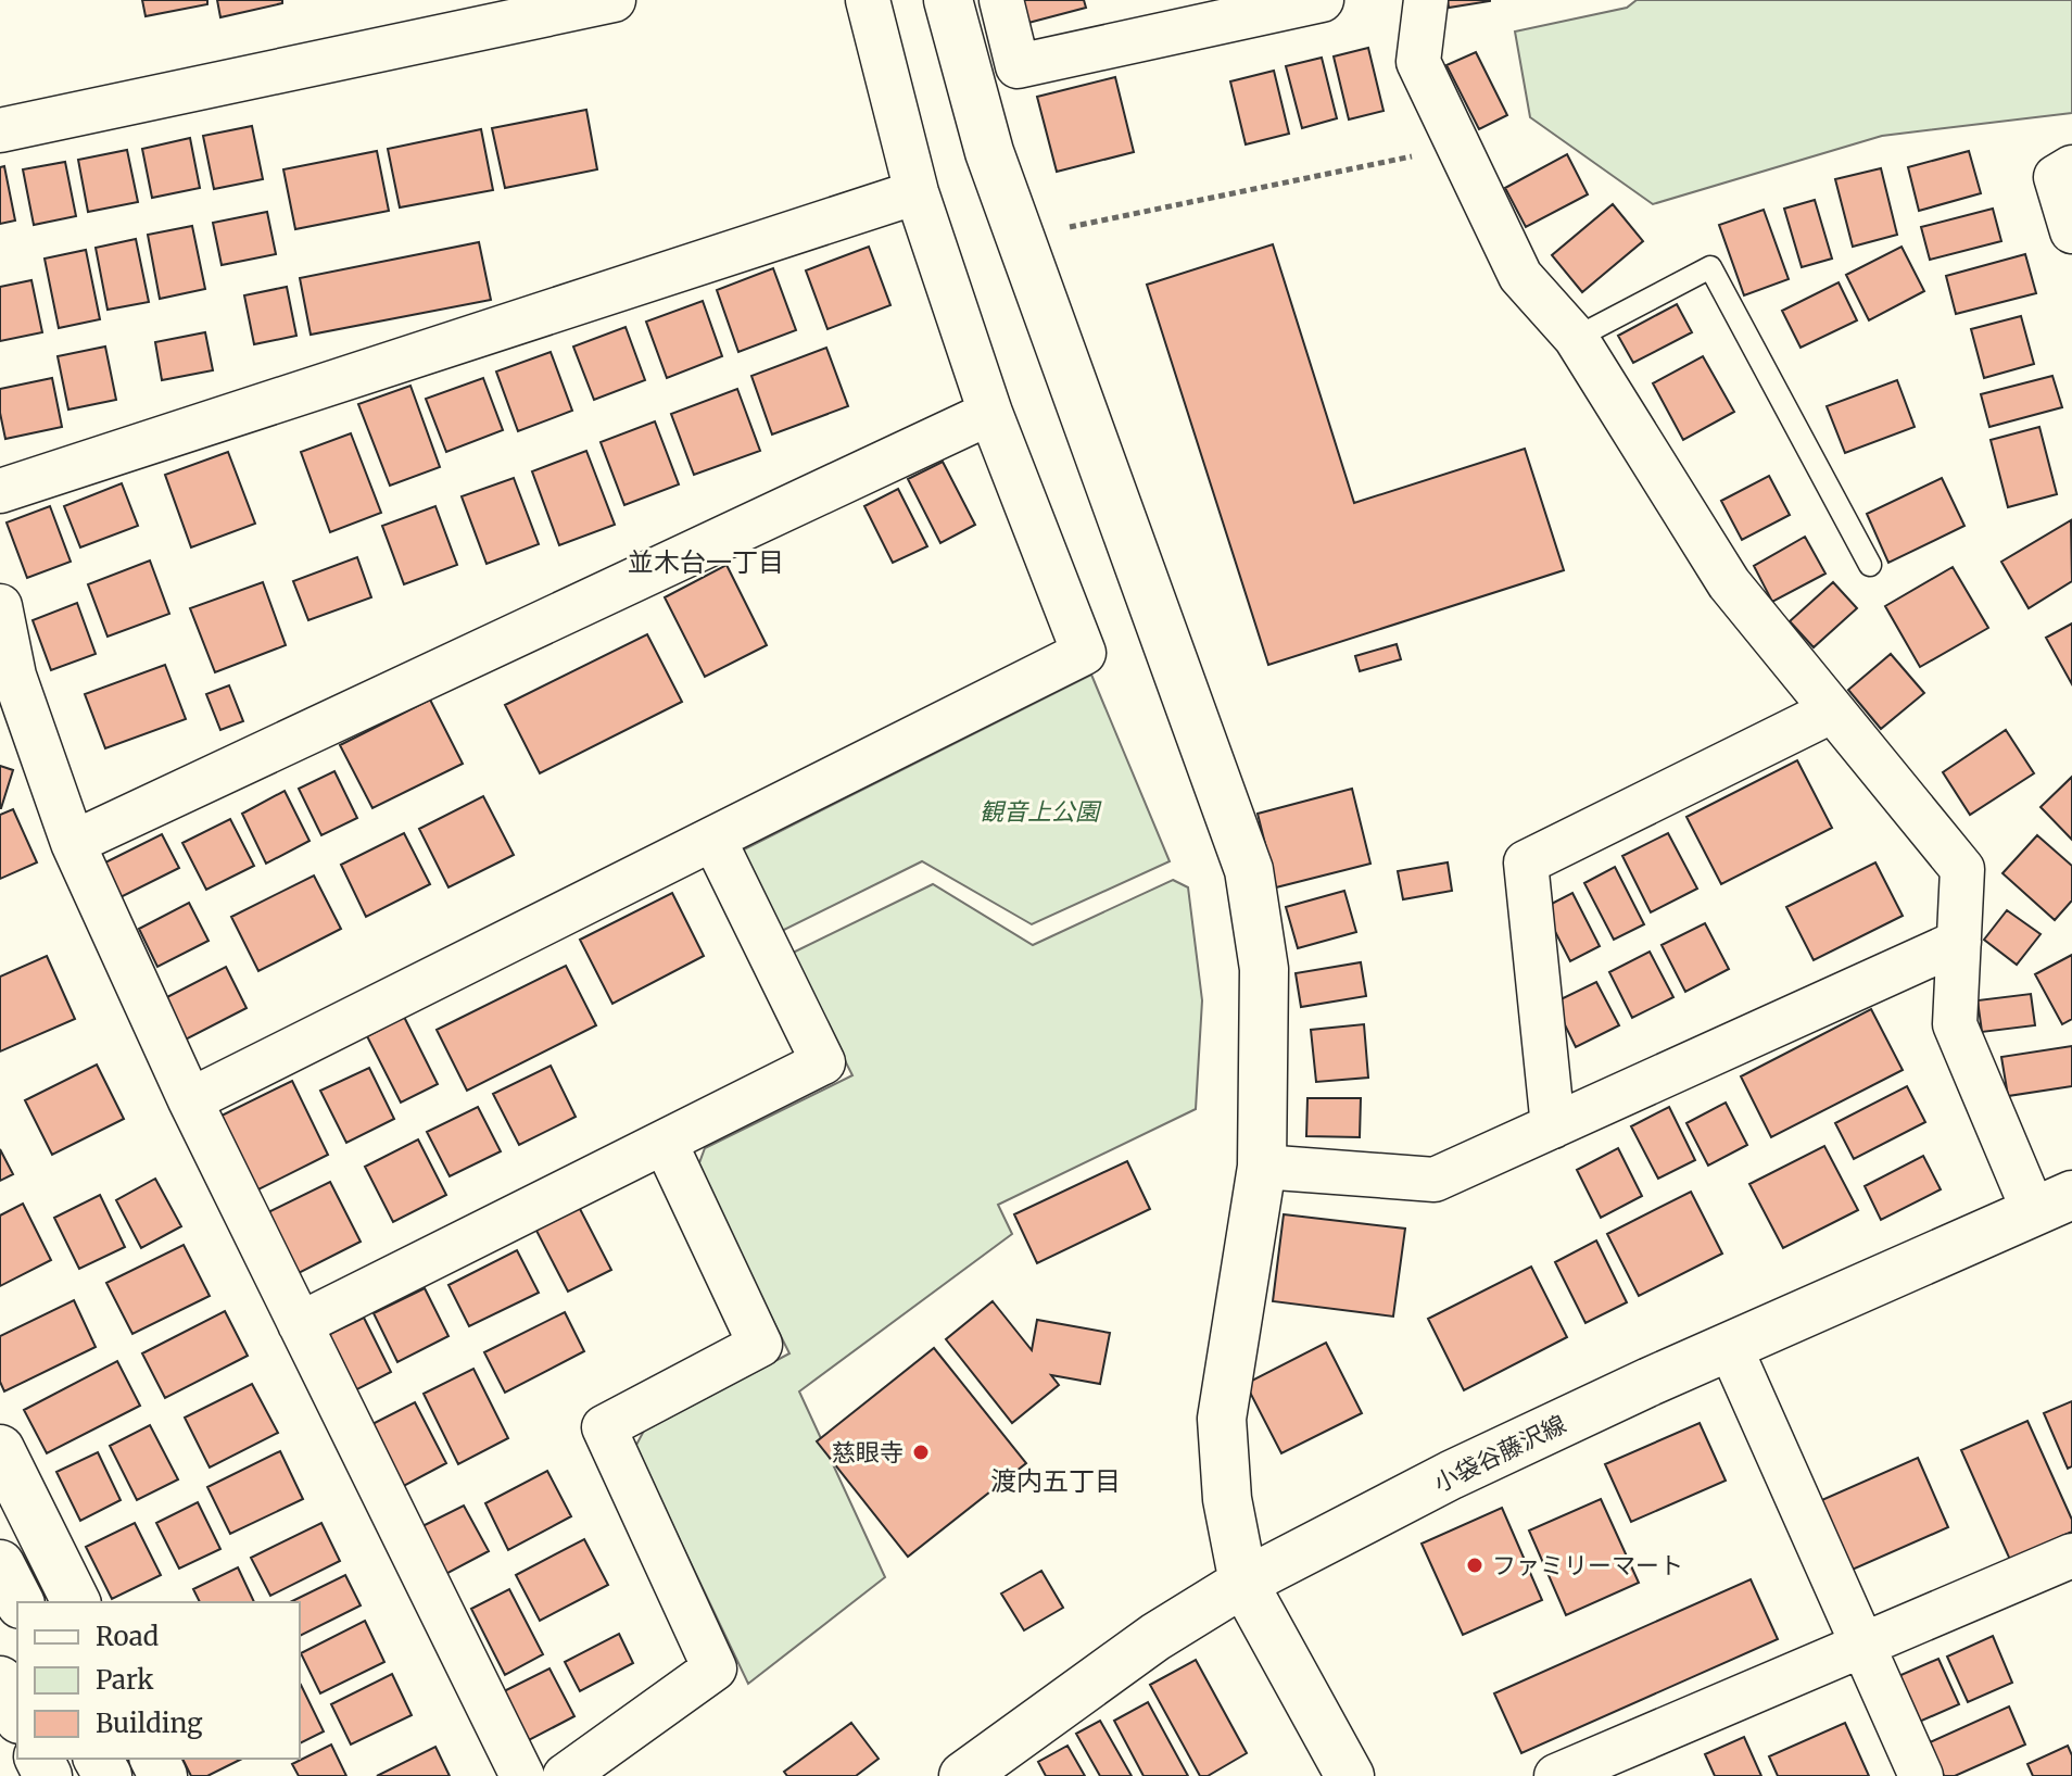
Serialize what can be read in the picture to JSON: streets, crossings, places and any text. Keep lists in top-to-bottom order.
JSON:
{
  "streets": {
    "street": ["小袋谷藤沢線"]
  },
  "districts": ["並木台一丁目", "渡内五丁目"],
  "parks": ["観音上公園"],
  "places": ["慈眼寺", "ファミリーマート"],
  "legend": ["Road", "Park", "Building"]
}
